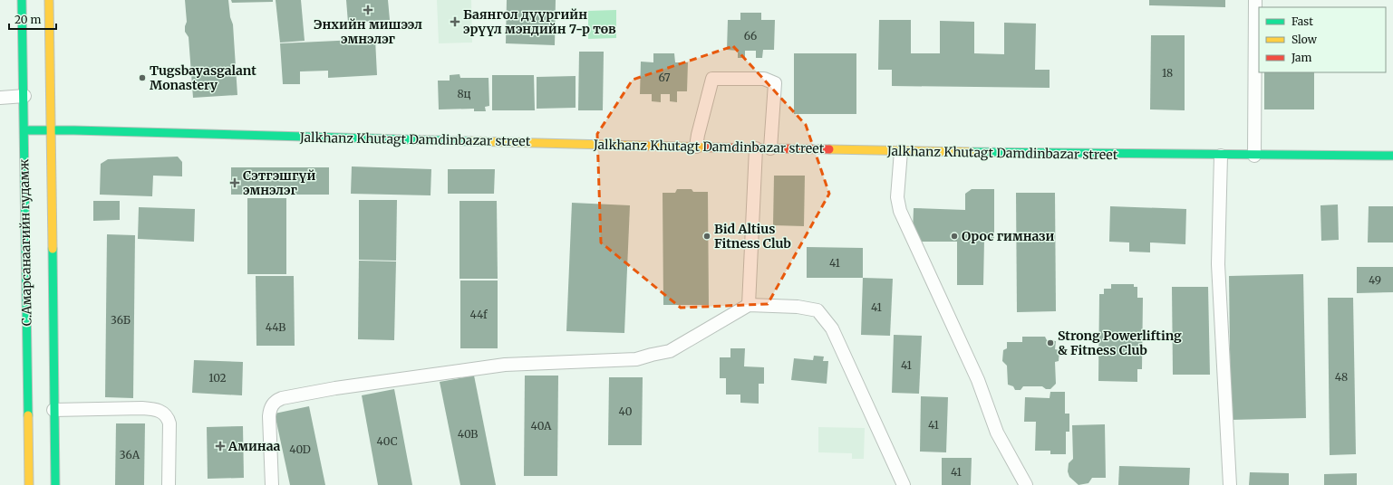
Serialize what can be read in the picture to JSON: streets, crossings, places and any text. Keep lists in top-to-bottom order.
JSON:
{
  "streets": {
    "main road": ["Jalkhanz Khutagt Damdinbazar street", "С.Амарсанаагийн гудамж"]
  },
  "crossings": [
    ["Jalkhanz Khutagt Damdinbazar street", "С.Амарсанаагийн гудамж"]
  ],
  "places": {
    "health": [
      "Энхийн мишээл эмнэлэг",
      "Баянгол дүүргийн эрүүл мэндийн 7-р төв",
      "Сэтгэшгүй эмнэлэг",
      "Аминаа"
    ],
    "other": [
      "Tugsbayasgalant Monastery",
      "Bid Altius Fitness Club",
      "Орос гимнази",
      "Strong Powerlifting & Fitness Club"
    ]
  },
  "house_numbers": [
    "66",
    "18",
    "67",
    "8ц",
    "41",
    "49",
    "41",
    "44f",
    "36Б",
    "44B",
    "41",
    "48",
    "102",
    "40",
    "41",
    "40А",
    "40B",
    "40C",
    "40D",
    "36А",
    "41"
  ],
  "legend": ["Fast", "Slow", "Jam"],
  "scale_bar": "20 m"
}
